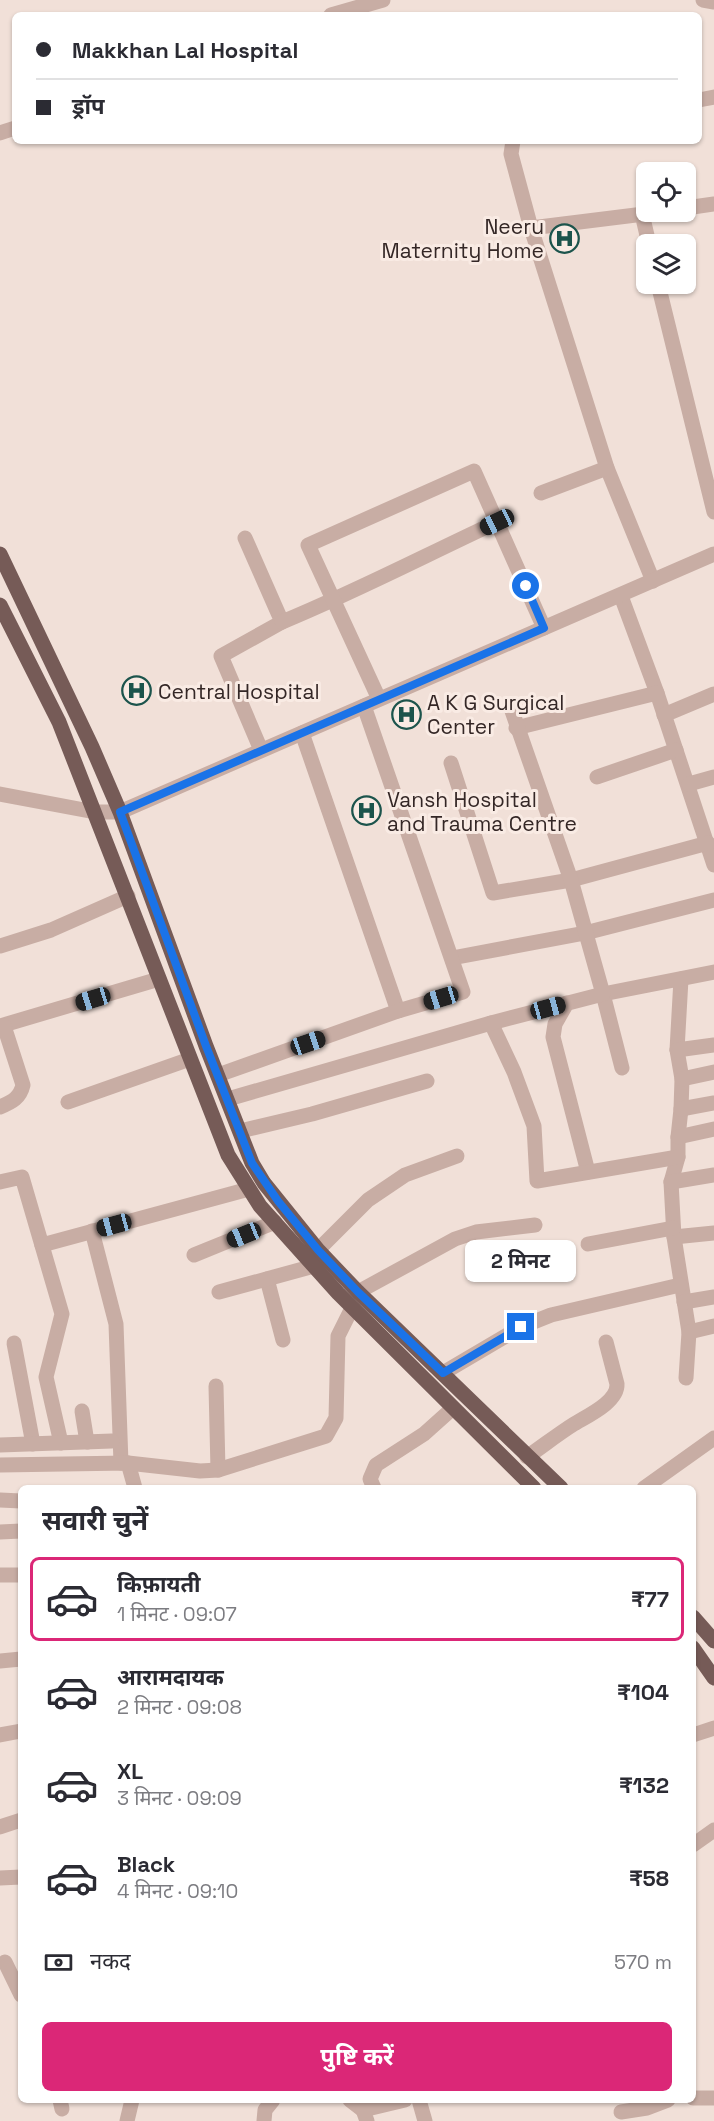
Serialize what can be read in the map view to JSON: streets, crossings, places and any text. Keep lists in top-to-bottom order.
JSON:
{
  "places": {
    "hospital": [
      "Neeru Maternity Home",
      "Central Hospital",
      "A K G Surgical Center",
      "Vansh Hospital and Trauma Centre"
    ]
  },
  "page": {
    "banner": ["Makkhan Lal Hospital", "ड्रॉप"],
    "bubble": "2 मिनट",
    "heading": "सवारी चुनें",
    "list": [
      {
        "name": "किफ़ायती",
        "note": "1 मिनट · 09:07",
        "value": "₹77"
      },
      {
        "name": "आरामदायक",
        "note": "2 मिनट · 09:08",
        "value": "₹104"
      },
      {
        "name": "XL",
        "note": "3 मिनट · 09:09",
        "value": "₹132"
      },
      {
        "name": "Black",
        "note": "4 मिनट · 09:10",
        "value": "₹58"
      }
    ],
    "pay": ["नकद", "570 m"],
    "buttons": "पुष्टि करें"
  }
}
